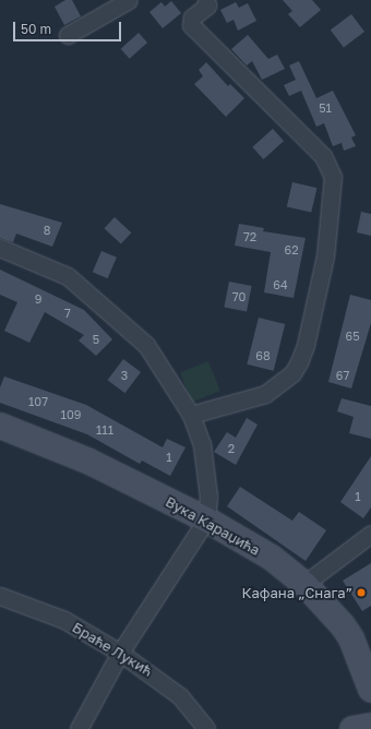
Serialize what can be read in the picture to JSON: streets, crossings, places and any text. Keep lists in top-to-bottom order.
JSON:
{
  "streets": {
    "street": ["Вука Караџића", "Браће Лукић"]
  },
  "places": ["Кафана „Снага”"],
  "house_numbers": [
    "51",
    "8",
    "72",
    "62",
    "64",
    "70",
    "9",
    "7",
    "65",
    "5",
    "68",
    "3",
    "67",
    "107",
    "109",
    "111",
    "2",
    "1",
    "1"
  ],
  "scale_bar": "50 m"
}
